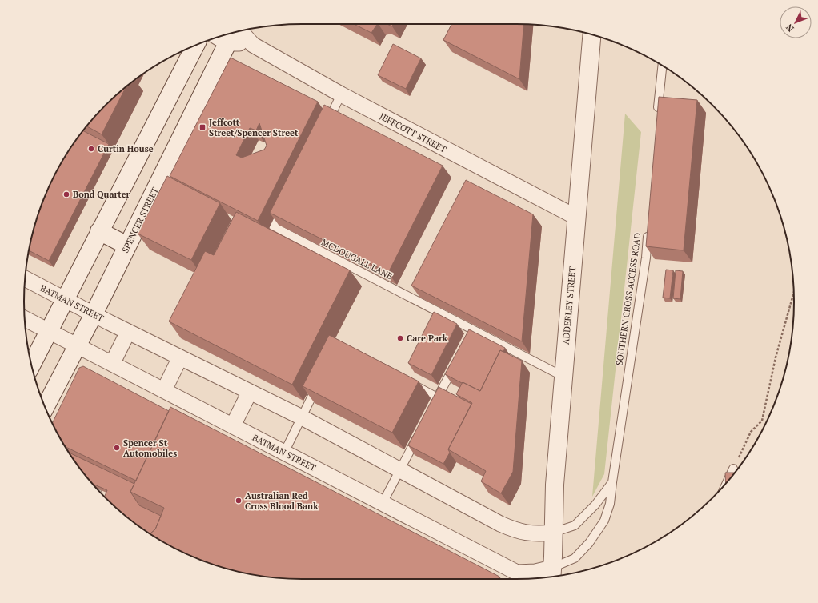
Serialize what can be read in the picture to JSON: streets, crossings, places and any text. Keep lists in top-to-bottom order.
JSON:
{
  "streets": {
    "main road": ["SPENCER STREET", "ADDERLEY STREET"],
    "street": ["JEFFCOTT STREET", "BATMAN STREET"],
    "lane": ["MCDOUGALL LANE", "SOUTHERN CROSS ACCESS ROAD"]
  },
  "crossings": [
    ["JEFFCOTT STREET", "SPENCER STREET"],
    ["JEFFCOTT STREET", "ADDERLEY STREET"],
    ["SPENCER STREET", "BATMAN STREET"],
    ["MCDOUGALL LANE", "ADDERLEY STREET"],
    ["SOUTHERN CROSS ACCESS ROAD", "BATMAN STREET"],
    ["SOUTHERN CROSS ACCESS ROAD", "ADDERLEY STREET"],
    ["BATMAN STREET", "ADDERLEY STREET"]
  ],
  "places": {
    "transit": ["Jeffcott Street/Spencer Street"],
    "other": [
      "Curtin House",
      "Bond Quarter",
      "Care Park",
      "Spencer St Automobiles",
      "Australian Red Cross Blood Bank"
    ]
  },
  "north": "bottom left"
}
